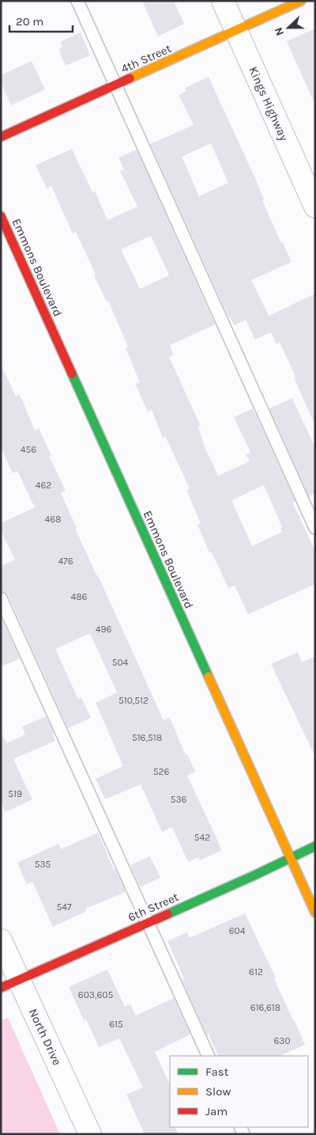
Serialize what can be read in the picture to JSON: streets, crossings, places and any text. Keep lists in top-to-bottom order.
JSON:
{
  "streets": {
    "street": [
      "4th Street",
      "Kings Highway",
      "Emmons Boulevard",
      "6th Street",
      "North Drive"
    ]
  },
  "crossings": [
    ["4th Street", "Kings Highway"],
    ["Emmons Boulevard", "6th Street"],
    ["6th Street", "North Drive"]
  ],
  "house_numbers": [
    "456",
    "462",
    "468",
    "476",
    "486",
    "496",
    "504",
    "510,512",
    "516,518",
    "526",
    "519",
    "536",
    "542",
    "535",
    "547",
    "604",
    "612",
    "603,605",
    "616,618",
    "615",
    "630"
  ],
  "legend": ["Fast", "Slow", "Jam"],
  "scale_bar": "20 m",
  "north": "left"
}
